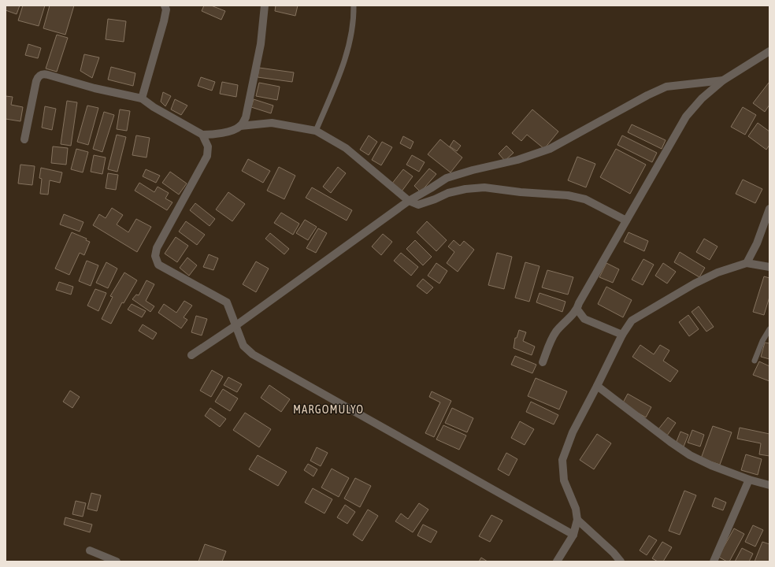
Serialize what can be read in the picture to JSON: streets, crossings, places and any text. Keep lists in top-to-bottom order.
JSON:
{
  "districts": ["MARGOMULYO"]
}
